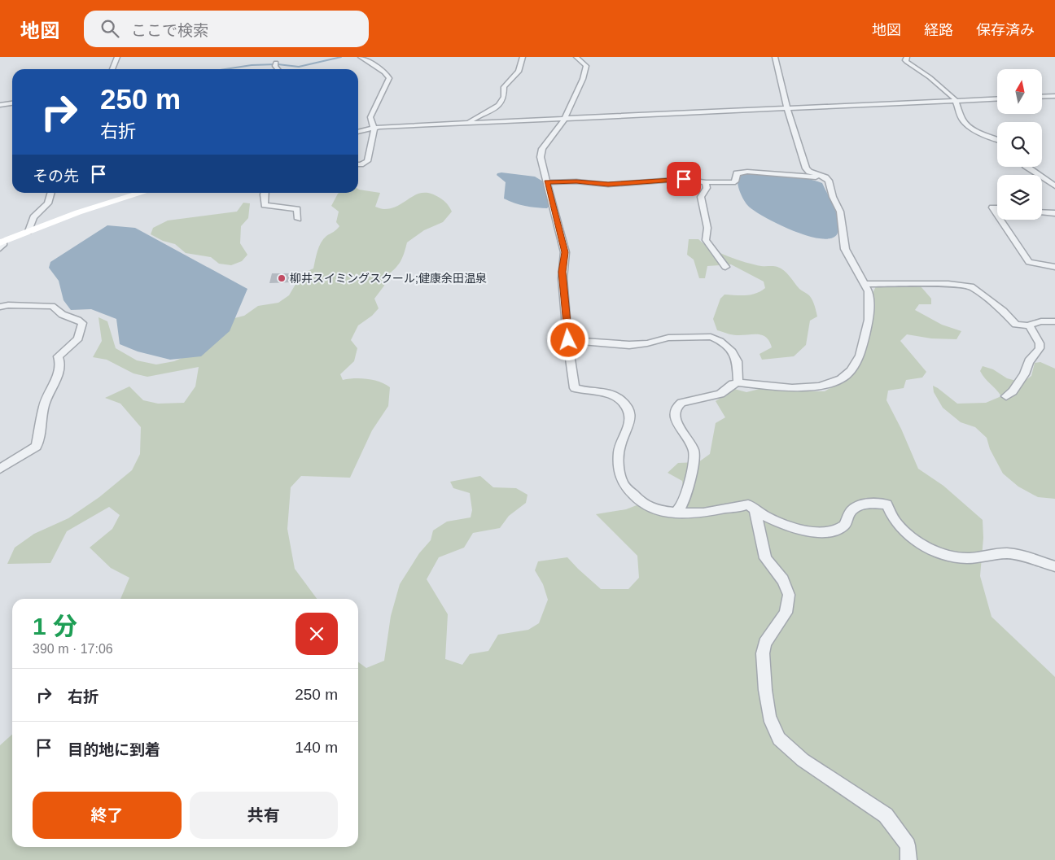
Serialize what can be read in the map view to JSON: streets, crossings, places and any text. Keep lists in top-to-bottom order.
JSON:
{
  "places": ["柳井スイミングスクール;健康余田温泉"],
  "north": "top",
  "page": {
    "header": "地図",
    "search": "ここで検索",
    "nav": ["地図", "経路", "保存済み"],
    "turn": ["250 m", "右折"],
    "then": "その先",
    "heading": ["1 分", "390 m · 17:06"],
    "list": [
      {
        "name": "右折",
        "value": "250 m"
      },
      {
        "name": "目的地に到着",
        "value": "140 m"
      }
    ],
    "buttons": ["終了", "共有"]
  }
}
